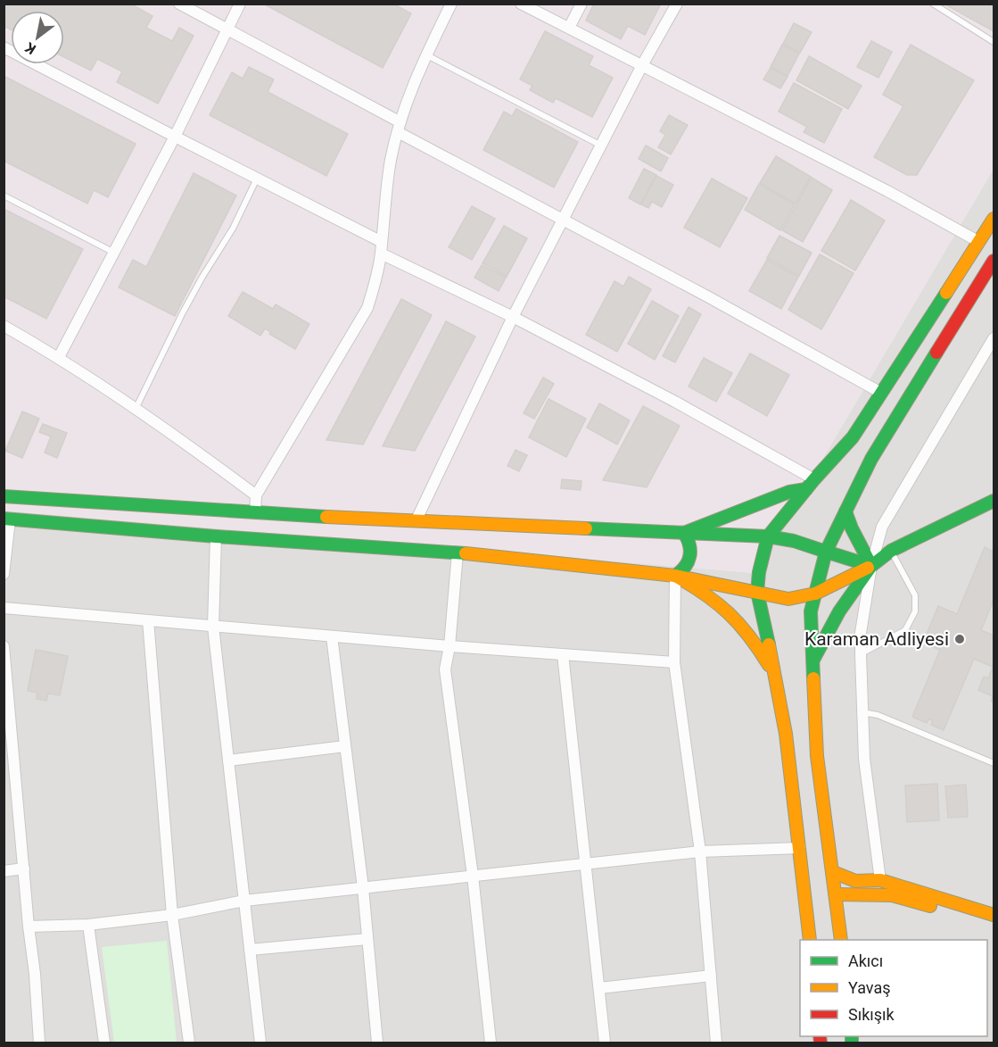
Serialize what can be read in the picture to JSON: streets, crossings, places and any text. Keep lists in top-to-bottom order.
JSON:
{
  "places": ["Karaman Adliyesi"],
  "legend": ["Akıcı", "Yavaş", "Sıkışık"],
  "north": "bottom left"
}
